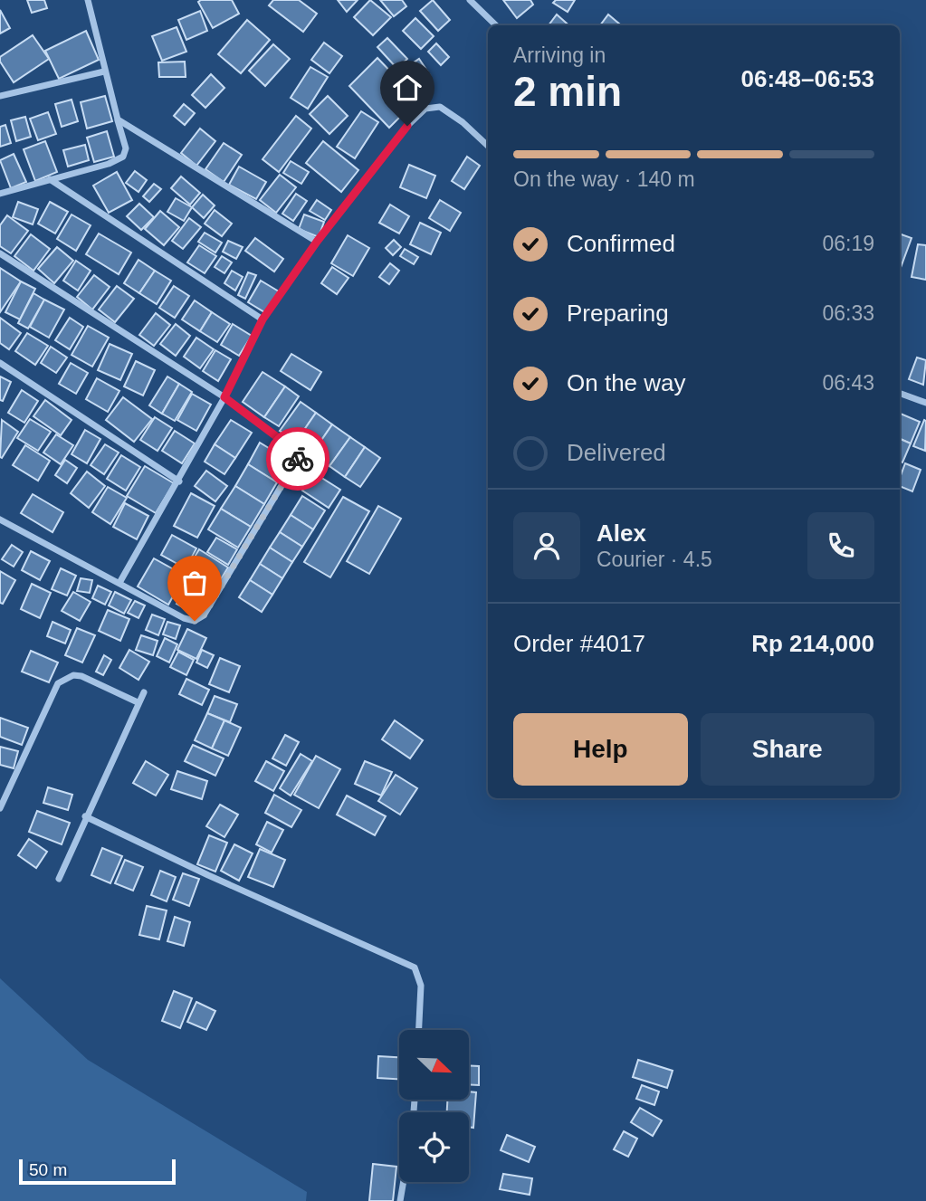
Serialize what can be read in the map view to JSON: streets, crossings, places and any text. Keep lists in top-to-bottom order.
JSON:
{
  "scale_bar": "50 m",
  "north": "bottom right",
  "page": {
    "heading": ["2 min", "Arriving in", "06:48–06:53"],
    "panel": [
      "Alex",
      "Courier · 4.5",
      "Order #4017",
      "Rp 214,000"
    ],
    "bar": "On the way · 140 m",
    "list": [
      ["Confirmed", "06:19"],
      ["Preparing", "06:33"],
      ["On the way", "06:43"],
      "Delivered"
    ],
    "buttons": ["Help", "Share"],
    "scale": "50 m"
  }
}
